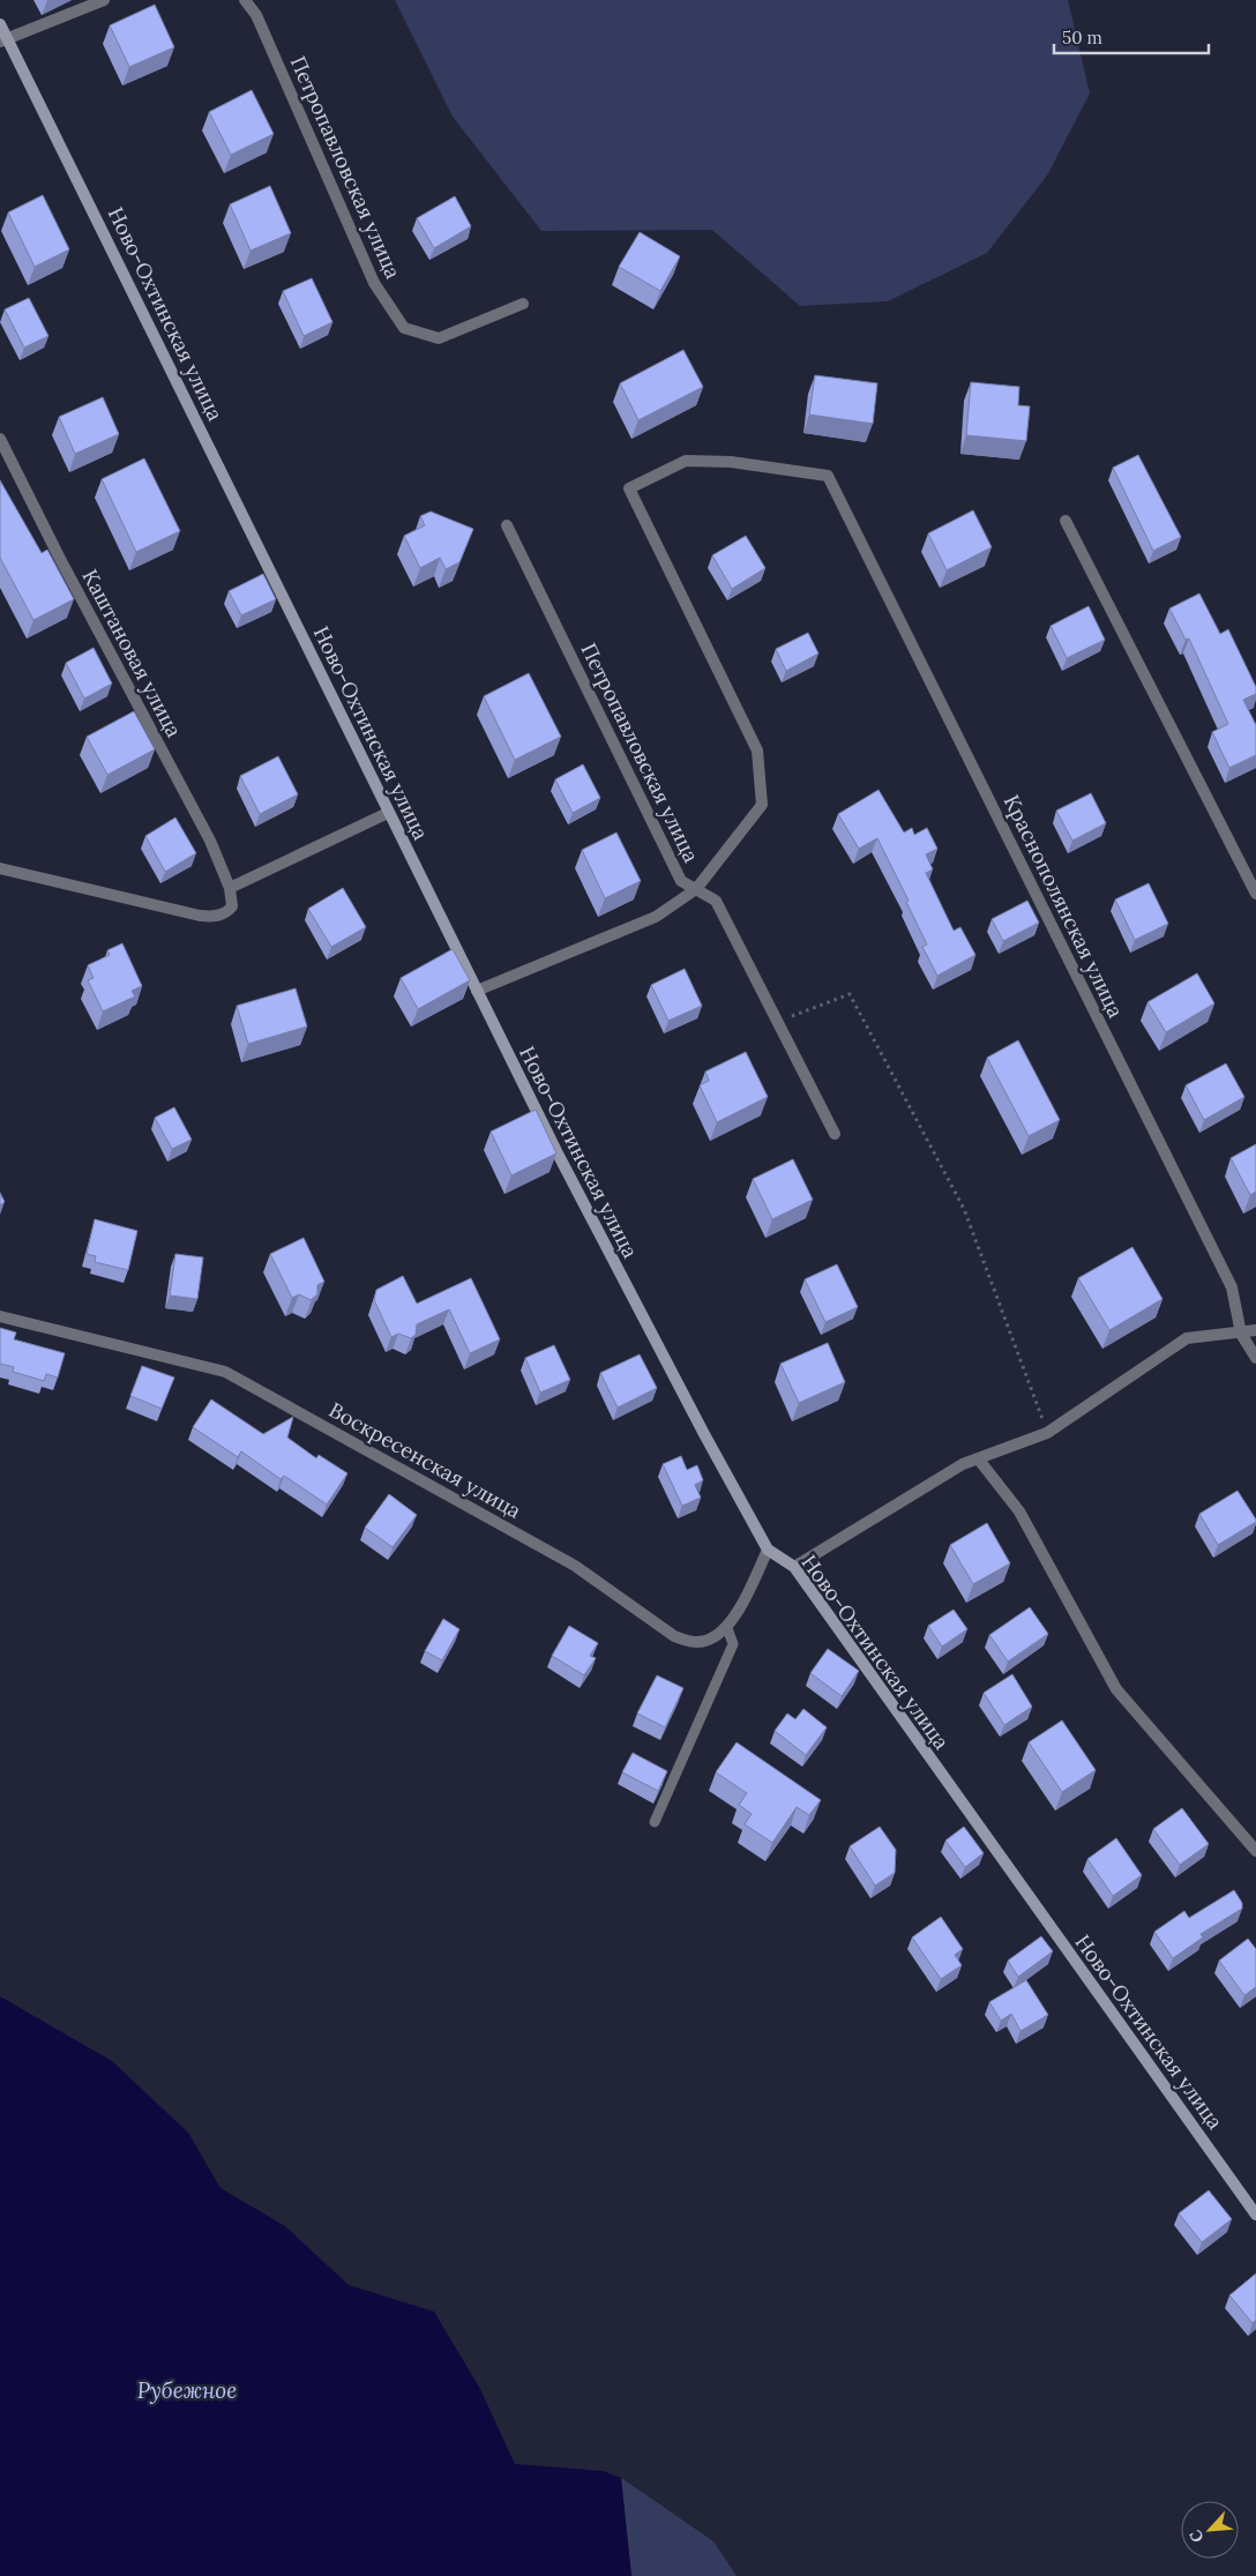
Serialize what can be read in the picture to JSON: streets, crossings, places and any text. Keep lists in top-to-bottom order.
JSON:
{
  "streets": {
    "street": [
      "Петропавловская улица",
      "Ново-Охтинская улица",
      "Каштановая улица",
      "Краснополянская улица",
      "Воскресенская улица"
    ]
  },
  "crossings": [
    ["Петропавловская улица", "Краснополянская улица"]
  ],
  "water": ["Рубежное"],
  "scale_bar": "50 m",
  "north": "bottom left"
}
